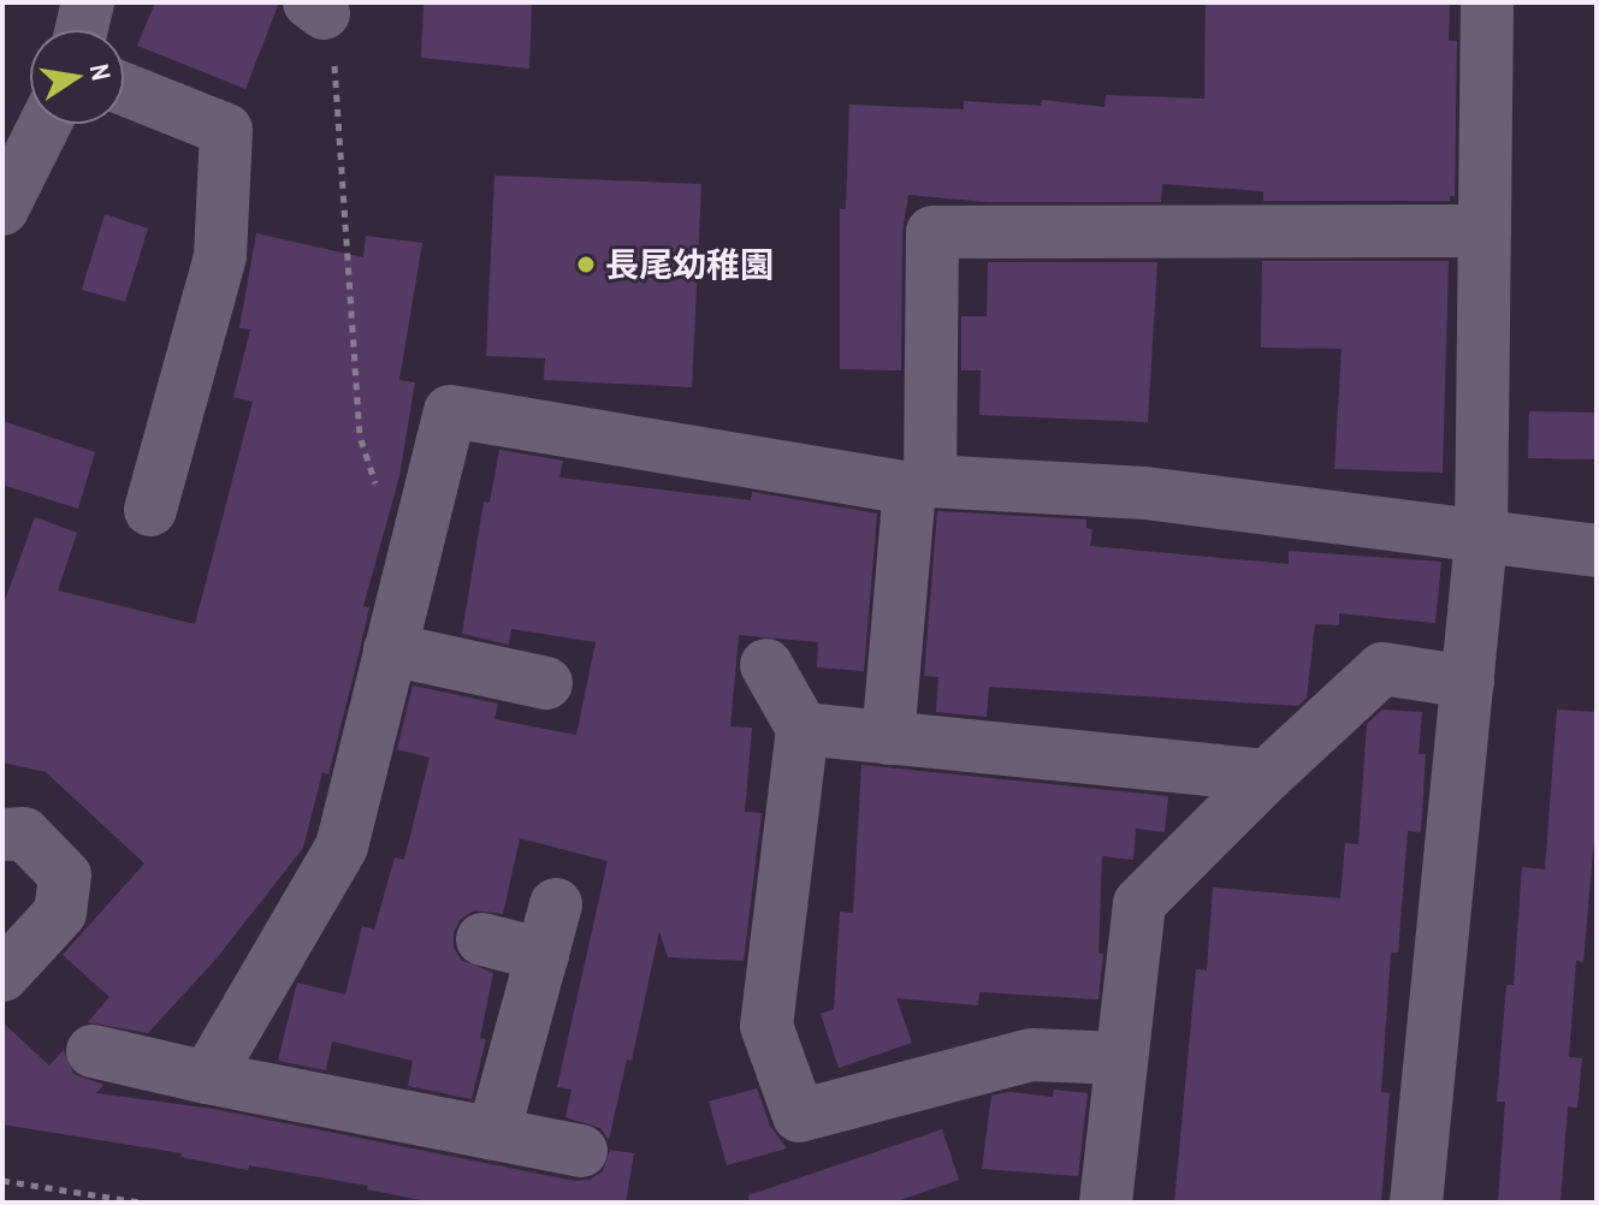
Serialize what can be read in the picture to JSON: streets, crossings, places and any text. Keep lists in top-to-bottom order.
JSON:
{
  "places": ["長尾幼稚園"],
  "north": "right"
}
